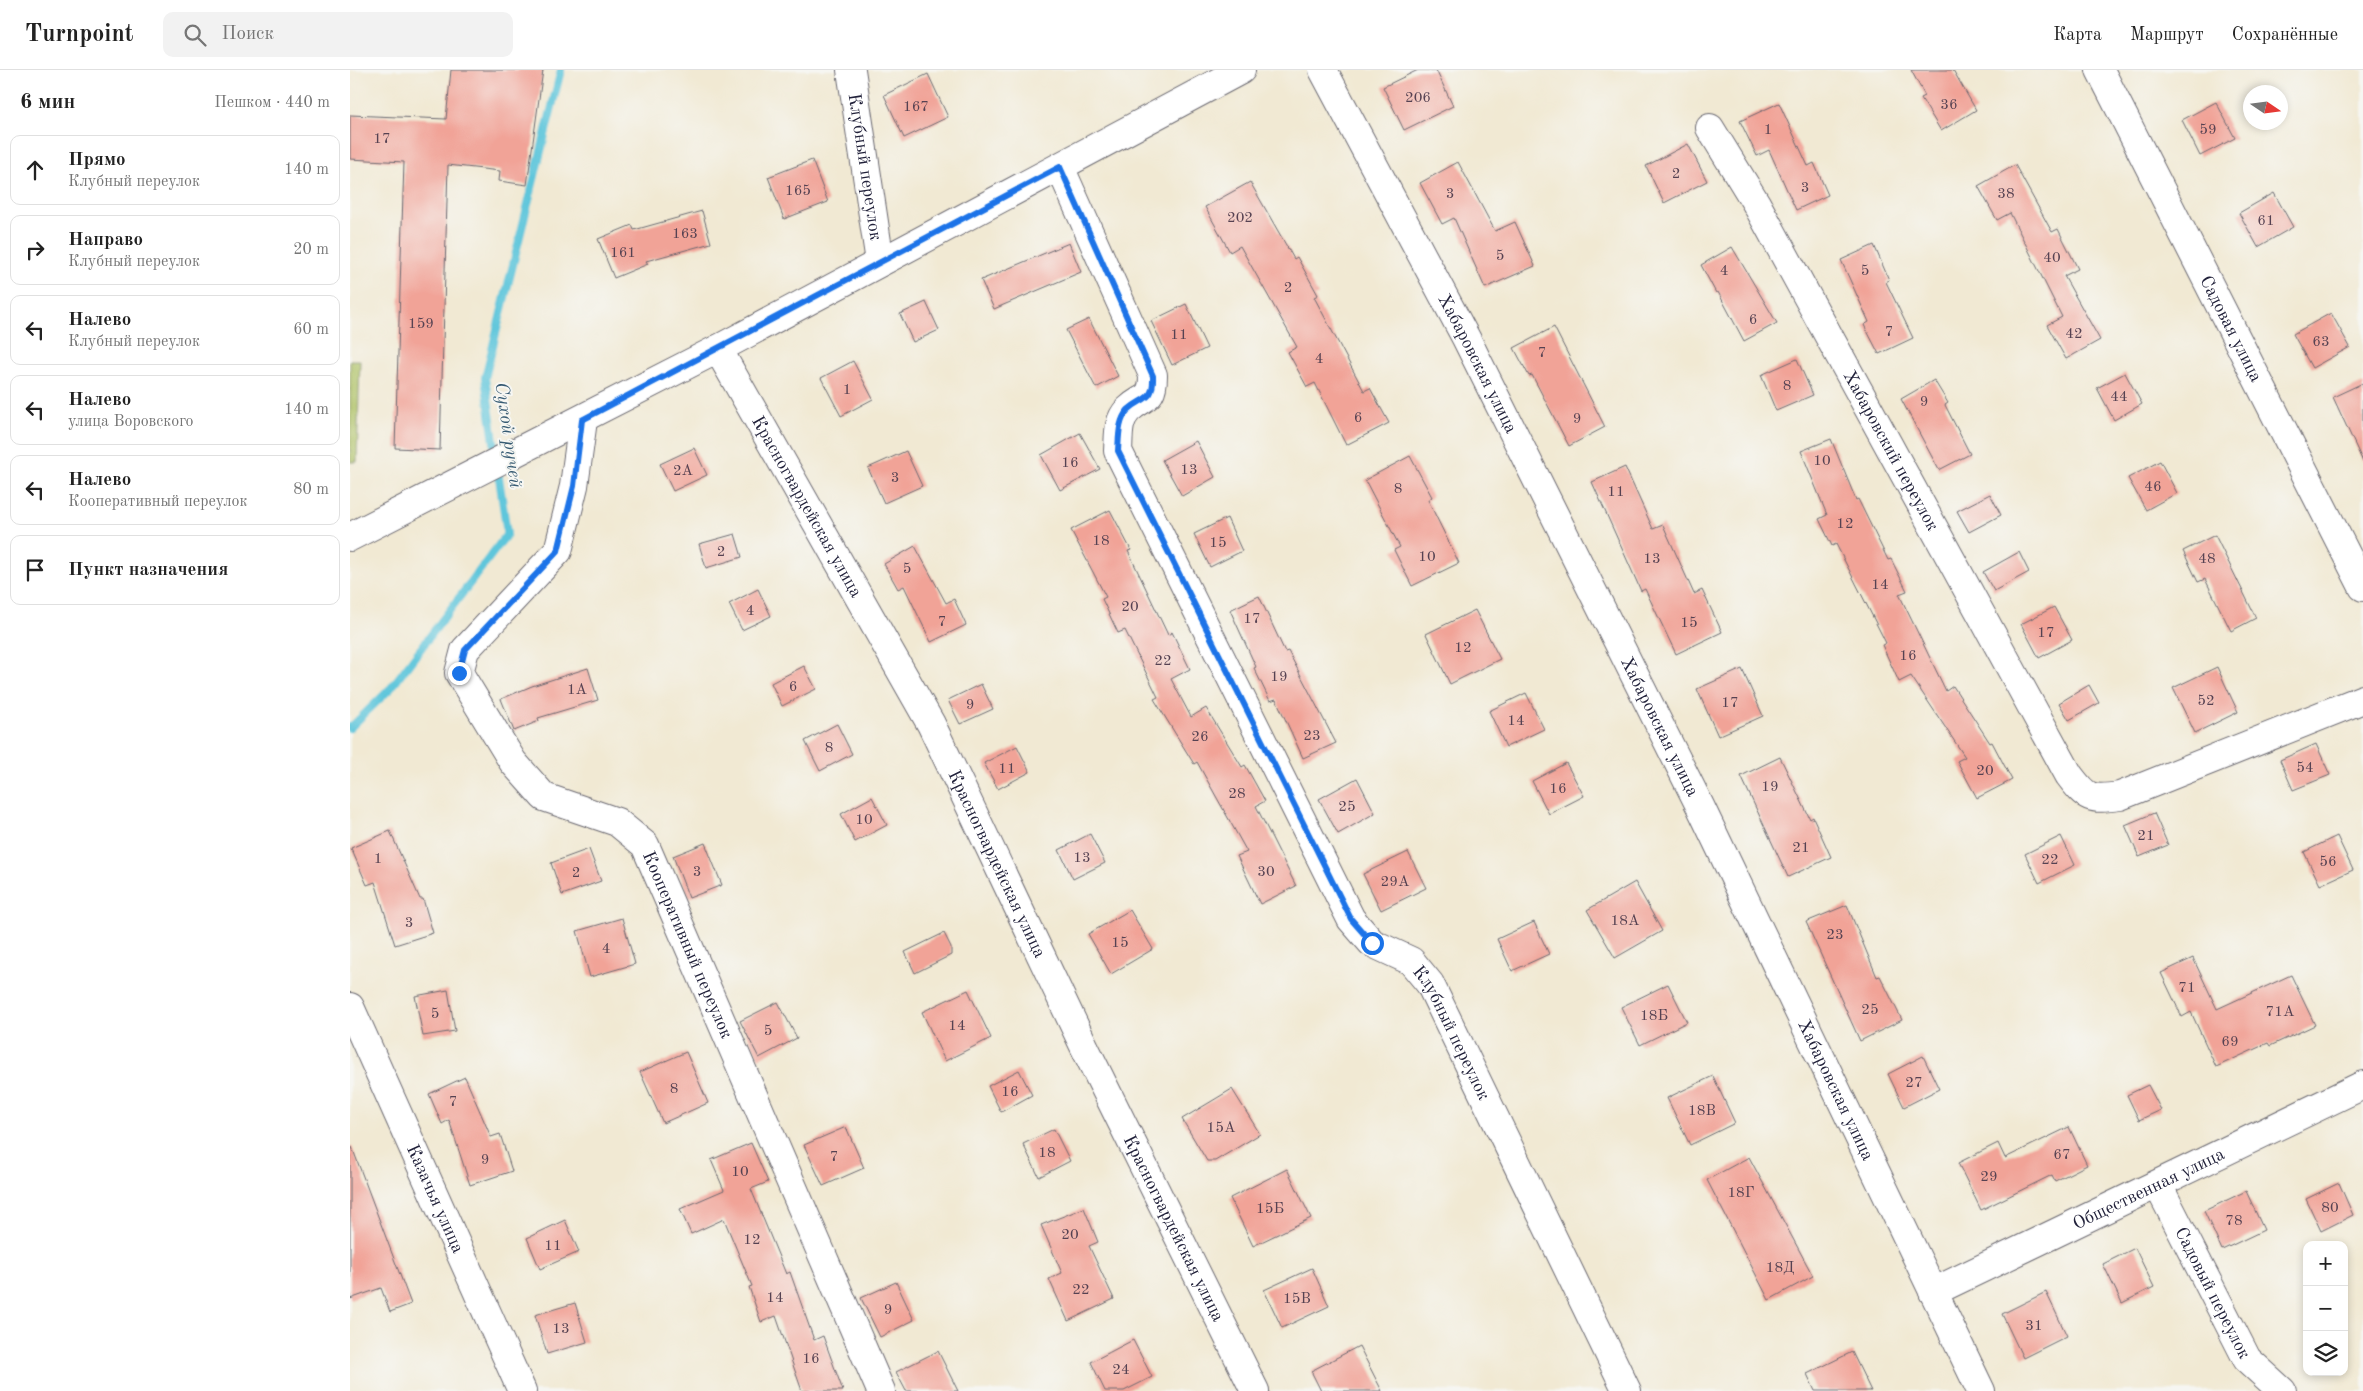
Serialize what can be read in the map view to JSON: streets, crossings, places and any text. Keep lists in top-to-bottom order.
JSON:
{
  "streets": {
    "street": [
      "Клубный переулок",
      "Садовая улица",
      "Хабаровская улица",
      "Хабаровский переулок",
      "Красногвардейская улица",
      "Кооперативный переулок",
      "Общественная улица",
      "Казачья улица",
      "Садовый переулок"
    ]
  },
  "crossings": [
    ["Хабаровская улица", "Общественная улица"],
    ["Общественная улица", "Садовый переулок"]
  ],
  "water": ["Сухой ручей"],
  "house_numbers": [
    "206",
    "36",
    "167",
    "1",
    "59",
    "17",
    "2",
    "3",
    "165",
    "3",
    "38",
    "202",
    "61",
    "163",
    "161",
    "5",
    "40",
    "4",
    "5",
    "2",
    "6",
    "159",
    "7",
    "42",
    "11",
    "63",
    "7",
    "4",
    "8",
    "1",
    "44",
    "9",
    "6",
    "9",
    "10",
    "16",
    "13",
    "2А",
    "3",
    "46",
    "8",
    "11",
    "12",
    "18",
    "15",
    "2",
    "10",
    "13",
    "48",
    "5",
    "14",
    "20",
    "4",
    "17",
    "7",
    "15",
    "17",
    "12",
    "16",
    "22",
    "19",
    "6",
    "1А",
    "52",
    "17",
    "9",
    "14",
    "23",
    "26",
    "8",
    "54",
    "11",
    "20",
    "19",
    "16",
    "28",
    "25",
    "10",
    "21",
    "21",
    "13",
    "1",
    "22",
    "56",
    "3",
    "30",
    "2",
    "29А",
    "18А",
    "3",
    "23",
    "15",
    "4",
    "71",
    "25",
    "71А",
    "5",
    "18Б",
    "14",
    "5",
    "69",
    "27",
    "8",
    "16",
    "7",
    "18В",
    "15А",
    "18",
    "67",
    "7",
    "9",
    "10",
    "29",
    "18Г",
    "80",
    "15Б",
    "78",
    "20",
    "12",
    "11",
    "18Д",
    "22",
    "14",
    "15В",
    "9",
    "31",
    "13",
    "16",
    "24"
  ],
  "north": "right",
  "page": {
    "header": "Turnpoint",
    "search": "Поиск",
    "nav": ["Карта", "Маршрут", "Сохранённые"],
    "heading": ["6 мин", "Пешком · 440 m"],
    "list": [
      ["Прямо", "Клубный переулок", "140 m"],
      ["Направо", "Клубный переулок", "20 m"],
      ["Налево", "Клубный переулок", "60 m"],
      ["Налево", "улица Воровского", "140 m"],
      ["Налево", "Кооперативный переулок", "80 m"],
      "Пункт назначения"
    ],
    "map_buttons": ["+", "−"]
  }
}
